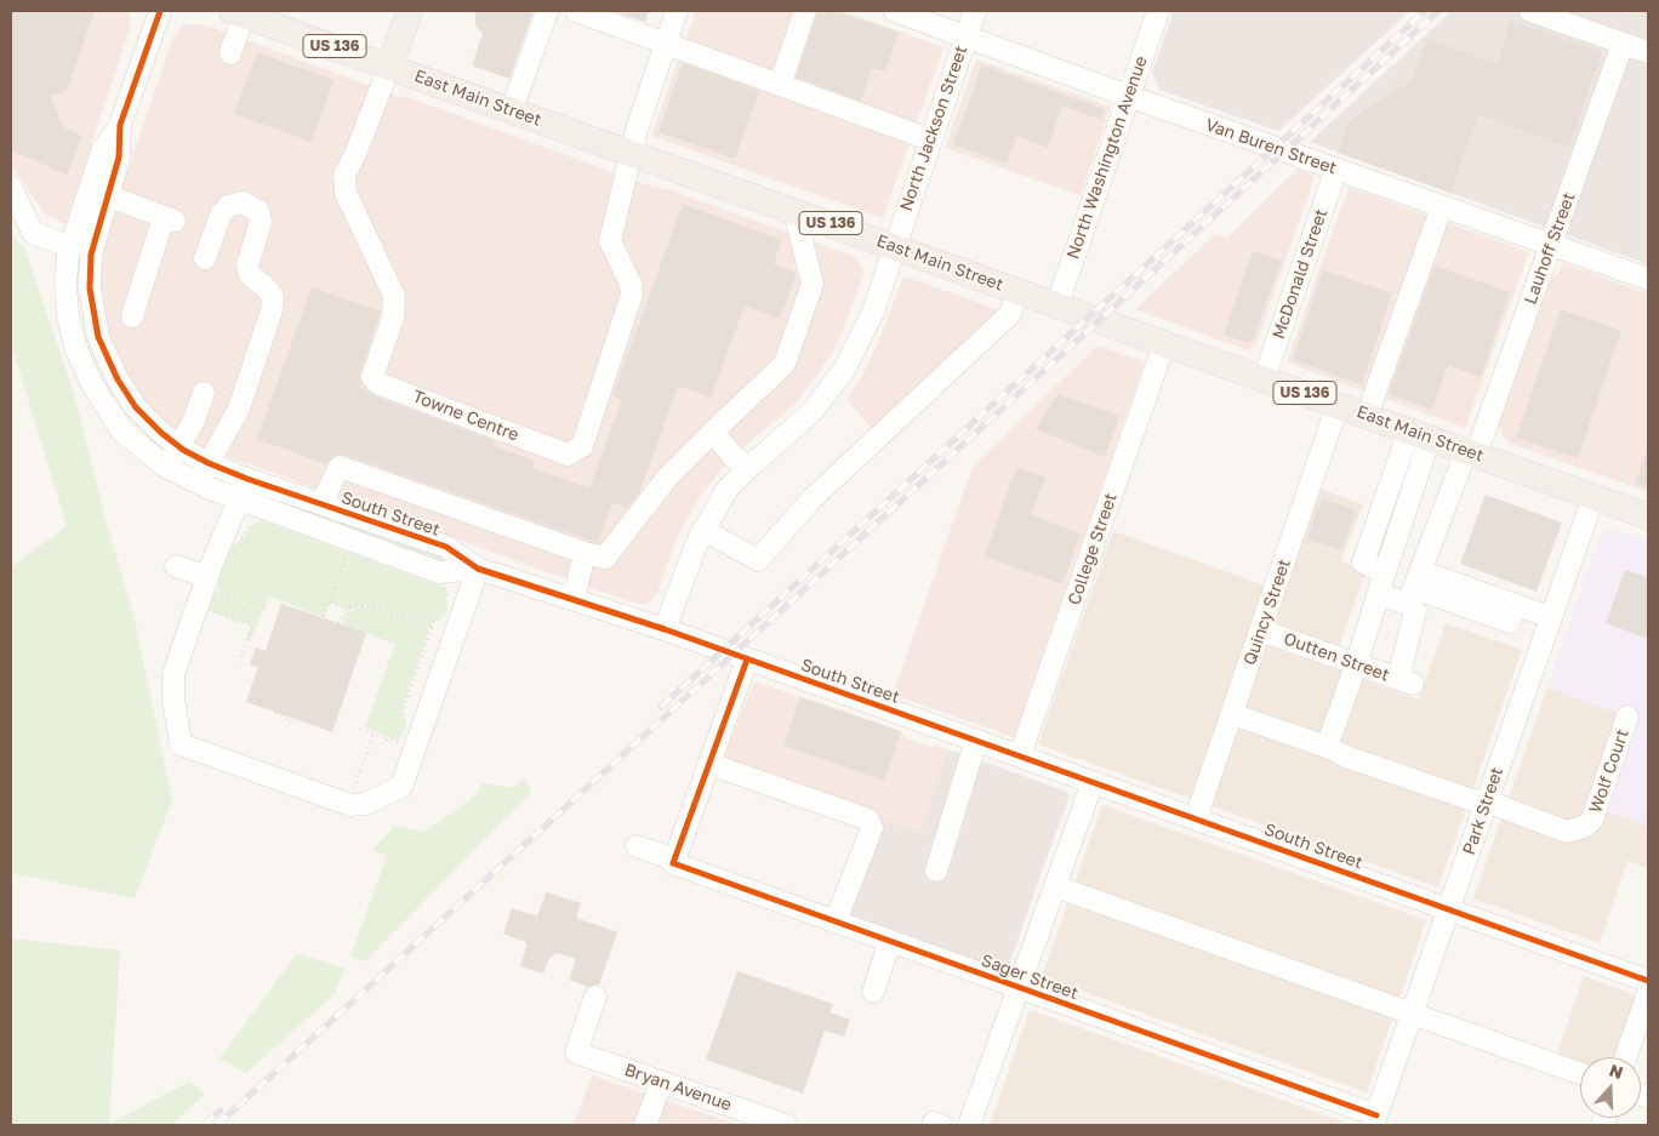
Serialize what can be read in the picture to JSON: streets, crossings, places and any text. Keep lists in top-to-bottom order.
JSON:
{
  "streets": {
    "main road": ["US 136", "East Main Street"],
    "street": [
      "North Jackson Street",
      "Van Buren Street",
      "North Washington Avenue",
      "Lauhoff Street",
      "McDonald Street",
      "Towne Centre",
      "South Street",
      "College Street",
      "Quincy Street",
      "Outten Street",
      "Wolf Court",
      "Park Street",
      "Sager Street",
      "Bryan Avenue"
    ]
  },
  "crossings": [
    ["East Main Street", "North Jackson Street"],
    ["East Main Street", "North Washington Avenue"],
    ["East Main Street", "Lauhoff Street"],
    ["East Main Street", "McDonald Street"],
    ["East Main Street", "Towne Centre"],
    ["East Main Street", "College Street"],
    ["East Main Street", "Quincy Street"],
    ["East Main Street", "Park Street"],
    ["North Jackson Street", "Van Buren Street"],
    ["North Jackson Street", "South Street"],
    ["Van Buren Street", "North Washington Avenue"],
    ["Van Buren Street", "Lauhoff Street"],
    ["Van Buren Street", "McDonald Street"],
    ["Lauhoff Street", "Outten Street"],
    ["South Street", "College Street"],
    ["South Street", "Quincy Street"],
    ["South Street", "Park Street"],
    ["Quincy Street", "Outten Street"],
    ["Quincy Street", "Wolf Court"],
    ["Wolf Court", "Park Street"],
    ["Park Street", "Sager Street"]
  ],
  "north": "top"
}
